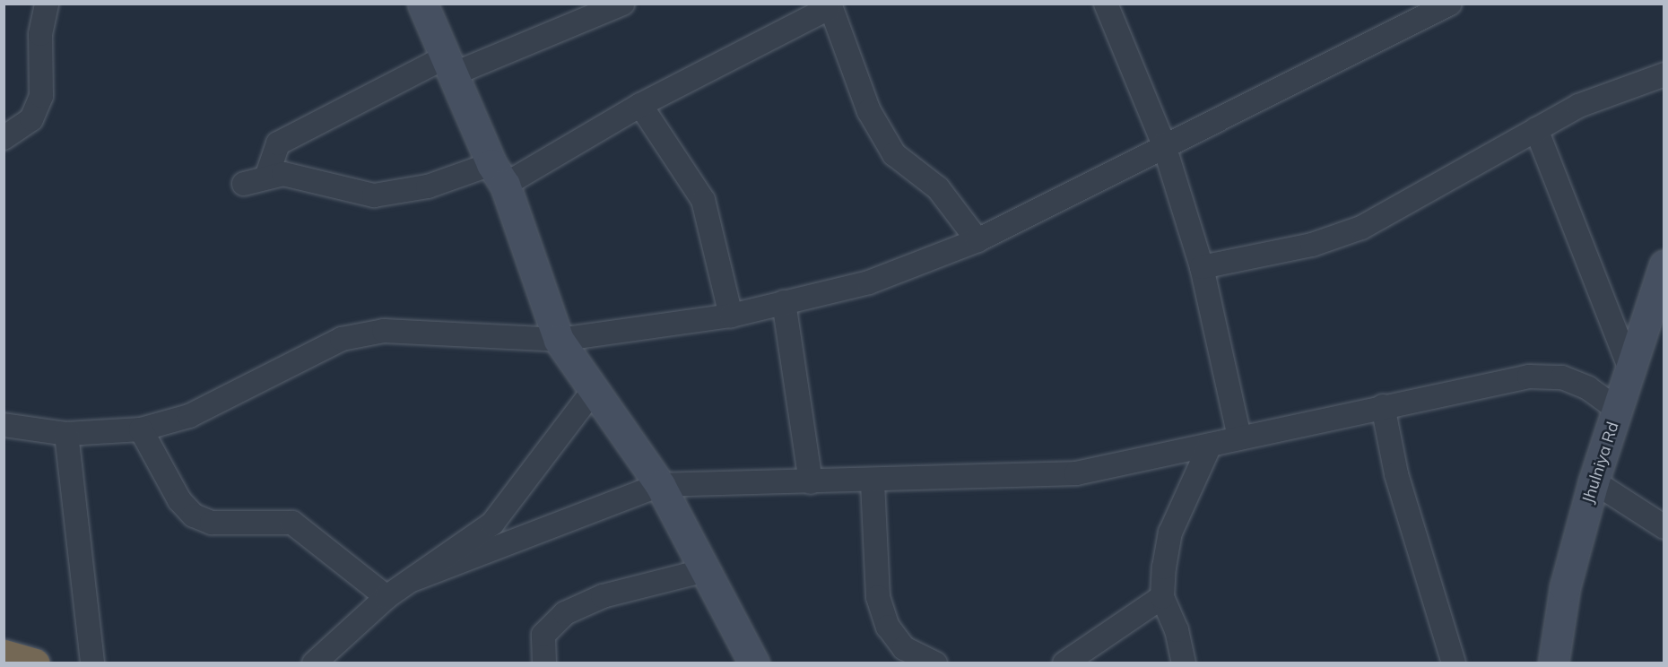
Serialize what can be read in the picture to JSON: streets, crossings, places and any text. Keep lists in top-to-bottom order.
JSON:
{
  "streets": {
    "street": ["Jhulniya Rd"]
  }
}
